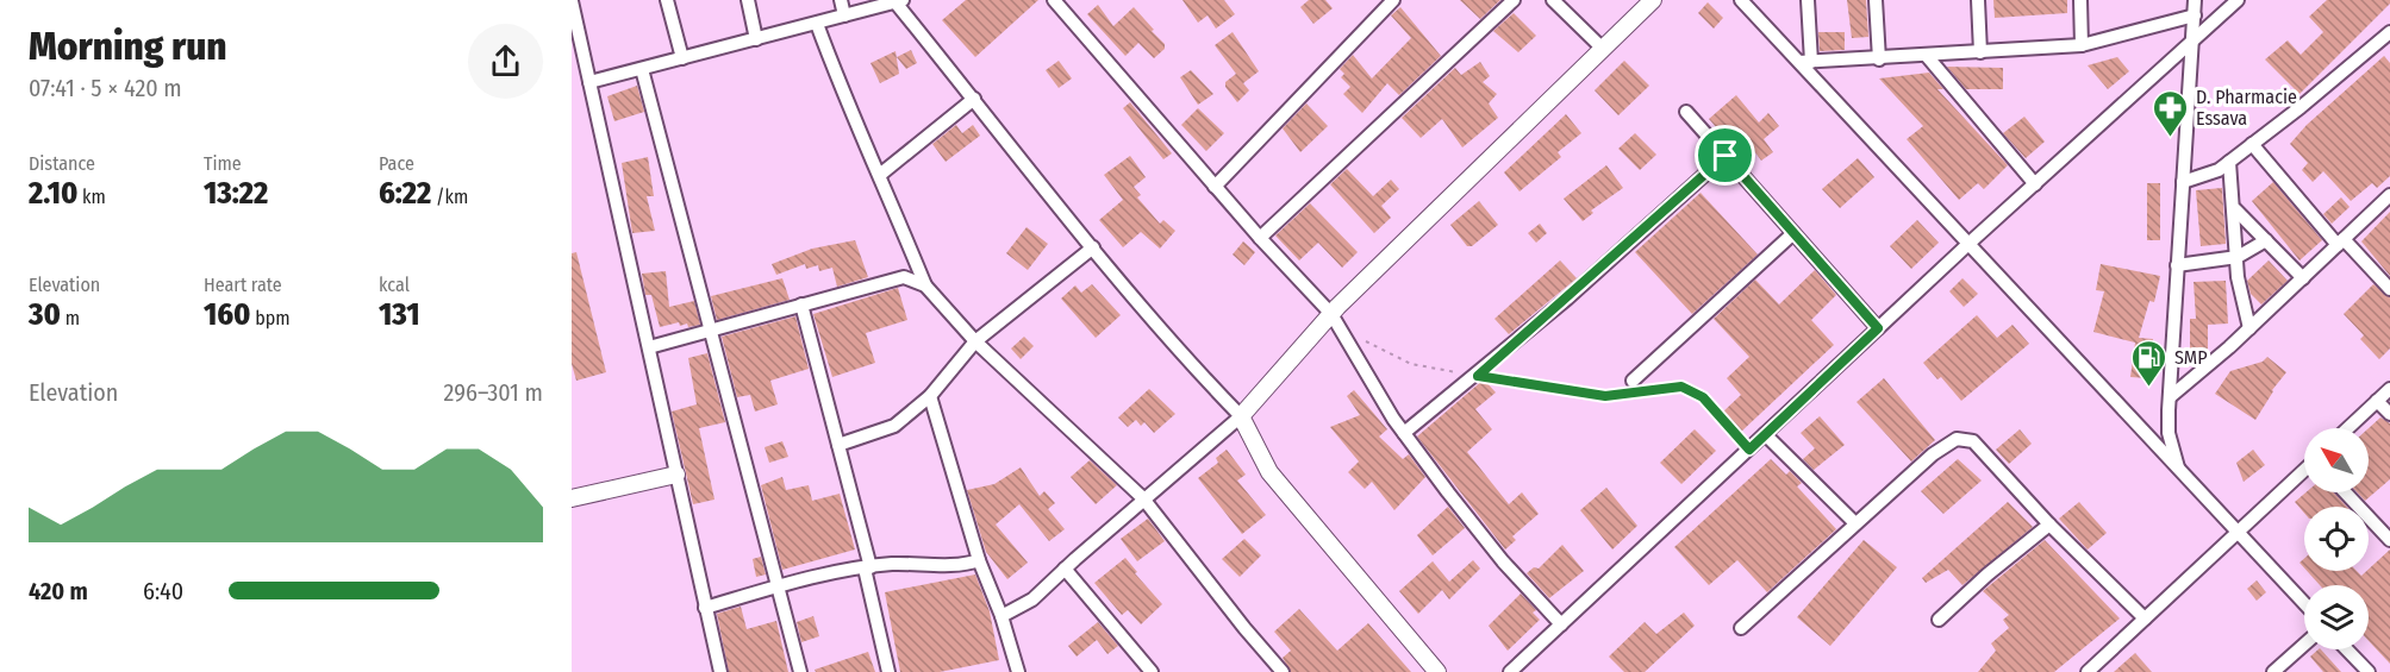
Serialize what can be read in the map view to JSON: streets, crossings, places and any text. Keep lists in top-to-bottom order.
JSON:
{
  "places": {
    "pharmacy": ["D. Pharmacie Essava"],
    "fuel station": ["SMP"]
  },
  "north": "top left",
  "page": {
    "heading": ["Morning run", "07:41 · 5 × 420 m"],
    "stats": [
      ["Distance", "2.10 km"],
      ["Time", "13:22"],
      ["Pace", "6:22 /km"],
      ["Elevation", "30 m"],
      ["Heart rate", "160 bpm"],
      ["kcal", "131"]
    ],
    "chart": ["Elevation", "296–301 m"],
    "list": [
      {
        "name": "420 m",
        "note": "6:40"
      }
    ]
  }
}
